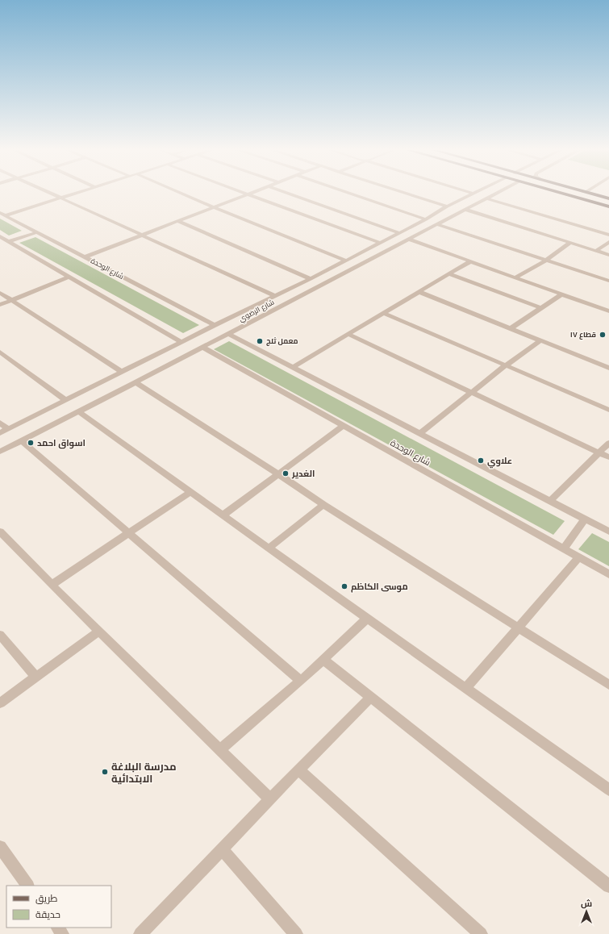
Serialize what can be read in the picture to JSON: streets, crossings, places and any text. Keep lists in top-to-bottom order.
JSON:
{
  "streets": {
    "street": ["شارع الوحدة", "شارع الرضوي"]
  },
  "crossings": [
    ["شارع الوحدة", "شارع الرضوي"]
  ],
  "places": [
    "قطاع ١٧",
    "معمل ثلج",
    "اسواق احمد",
    "علاوي",
    "الغدير",
    "موسى الكاظم",
    "مدرسة البلاغة الابتدائية"
  ],
  "legend": ["طريق", "حديقة"],
  "north": "top"
}
